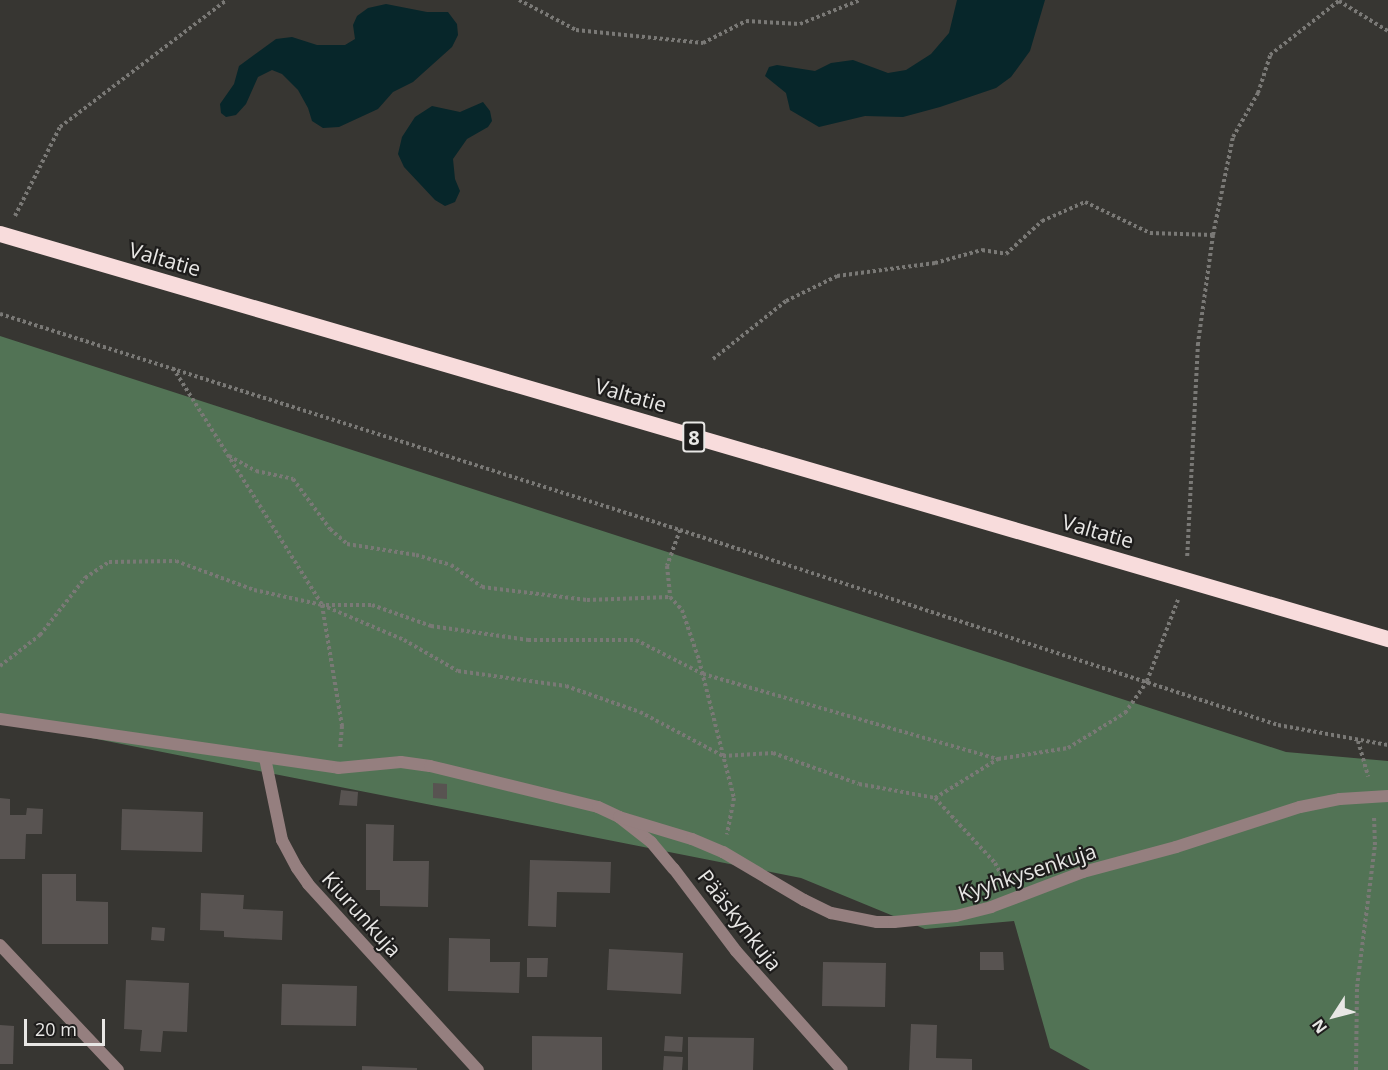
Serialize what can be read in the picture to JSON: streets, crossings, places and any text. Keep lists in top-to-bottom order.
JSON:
{
  "streets": {
    "highway": ["Valtatie", "8"],
    "street": ["Kyyhkysenkuja", "Kiurunkuja", "Pääskynkuja"]
  },
  "crossings": [
    ["Kyyhkysenkuja", "Pääskynkuja"],
    ["Kiurunkuja", "Pääskynkuja"]
  ],
  "scale_bar": "20 m",
  "north": "bottom left"
}
